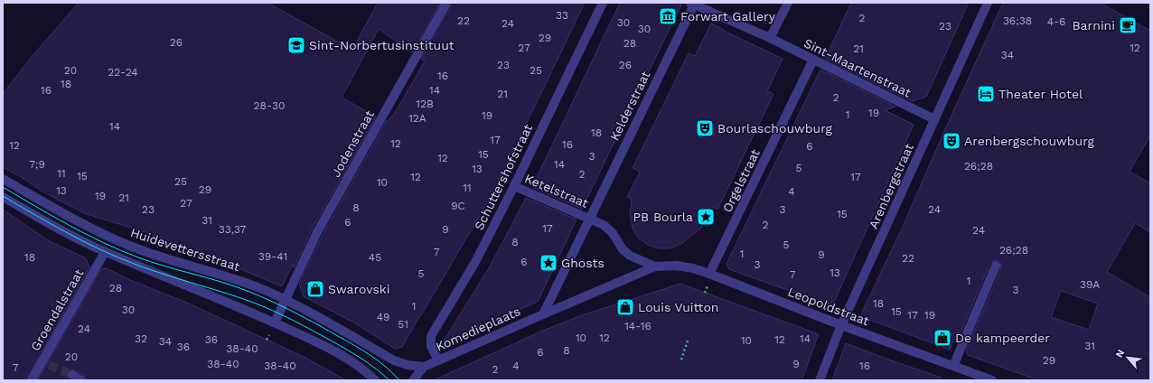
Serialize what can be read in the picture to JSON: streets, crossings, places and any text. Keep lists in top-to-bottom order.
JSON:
{
  "streets": {
    "street": [
      "Sint-Maartenstraat",
      "Kelderstraat",
      "Jodenstraat",
      "Schuttershofstraat",
      "Orgelstraat",
      "Arenbergstraat",
      "Ketelstraat",
      "Huidevettersstraat",
      "Leopoldstraat",
      "Groendalstraat",
      "Komedieplaats"
    ]
  },
  "crossings": [
    ["Sint-Maartenstraat", "Kelderstraat"],
    ["Sint-Maartenstraat", "Orgelstraat"],
    ["Sint-Maartenstraat", "Arenbergstraat"],
    ["Kelderstraat", "Ketelstraat"],
    ["Jodenstraat", "Huidevettersstraat"],
    ["Schuttershofstraat", "Ketelstraat"],
    ["Schuttershofstraat", "Komedieplaats"],
    ["Orgelstraat", "Leopoldstraat"],
    ["Arenbergstraat", "Leopoldstraat"],
    ["Ketelstraat", "Leopoldstraat"],
    ["Ketelstraat", "Komedieplaats"],
    ["Huidevettersstraat", "Komedieplaats"],
    ["Leopoldstraat", "Komedieplaats"]
  ],
  "places": {
    "museum": ["Forwart Gallery"],
    "cafe": ["Barnini"],
    "school or university": ["Sint-Norbertusinstituut"],
    "hotel": ["Theater Hotel"],
    "theatre": ["Bourlaschouwburg", "Arenbergschouwburg"],
    "place": ["PB Bourla", "Ghosts"],
    "shop": ["Swarovski", "Louis Vuitton", "De kampeerder"]
  },
  "house_numbers": [
    "33",
    "2",
    "22",
    "36;38",
    "4-6",
    "30",
    "24",
    "23",
    "30",
    "29",
    "26",
    "28",
    "27",
    "12",
    "21",
    "34",
    "23",
    "26",
    "20",
    "25",
    "22-24",
    "16",
    "18",
    "16",
    "14",
    "21",
    "2",
    "12B",
    "28-30",
    "19",
    "1",
    "19",
    "12A",
    "14",
    "18",
    "17",
    "12",
    "16",
    "12",
    "6",
    "15",
    "3",
    "12",
    "7;9",
    "14",
    "26;28",
    "5",
    "13",
    "11",
    "2",
    "15",
    "12",
    "17",
    "25",
    "10",
    "11",
    "29",
    "13",
    "4",
    "19",
    "21",
    "27",
    "9C",
    "8",
    "23",
    "3",
    "24",
    "15",
    "31",
    "6",
    "2",
    "17",
    "33,37",
    "9",
    "24",
    "8",
    "5",
    "26;28",
    "7",
    "1",
    "9",
    "39-41",
    "18",
    "45",
    "22",
    "6",
    "3",
    "13",
    "5",
    "7",
    "1",
    "39A",
    "28",
    "3",
    "18",
    "1",
    "30",
    "15",
    "17",
    "19",
    "49",
    "51",
    "14-16",
    "24",
    "10",
    "12",
    "32",
    "14",
    "36",
    "12",
    "10",
    "34",
    "31",
    "36",
    "38-40",
    "8",
    "6",
    "20",
    "29",
    "38-40",
    "9",
    "38-40",
    "4",
    "16",
    "7",
    "2"
  ],
  "north": "top left"
}
